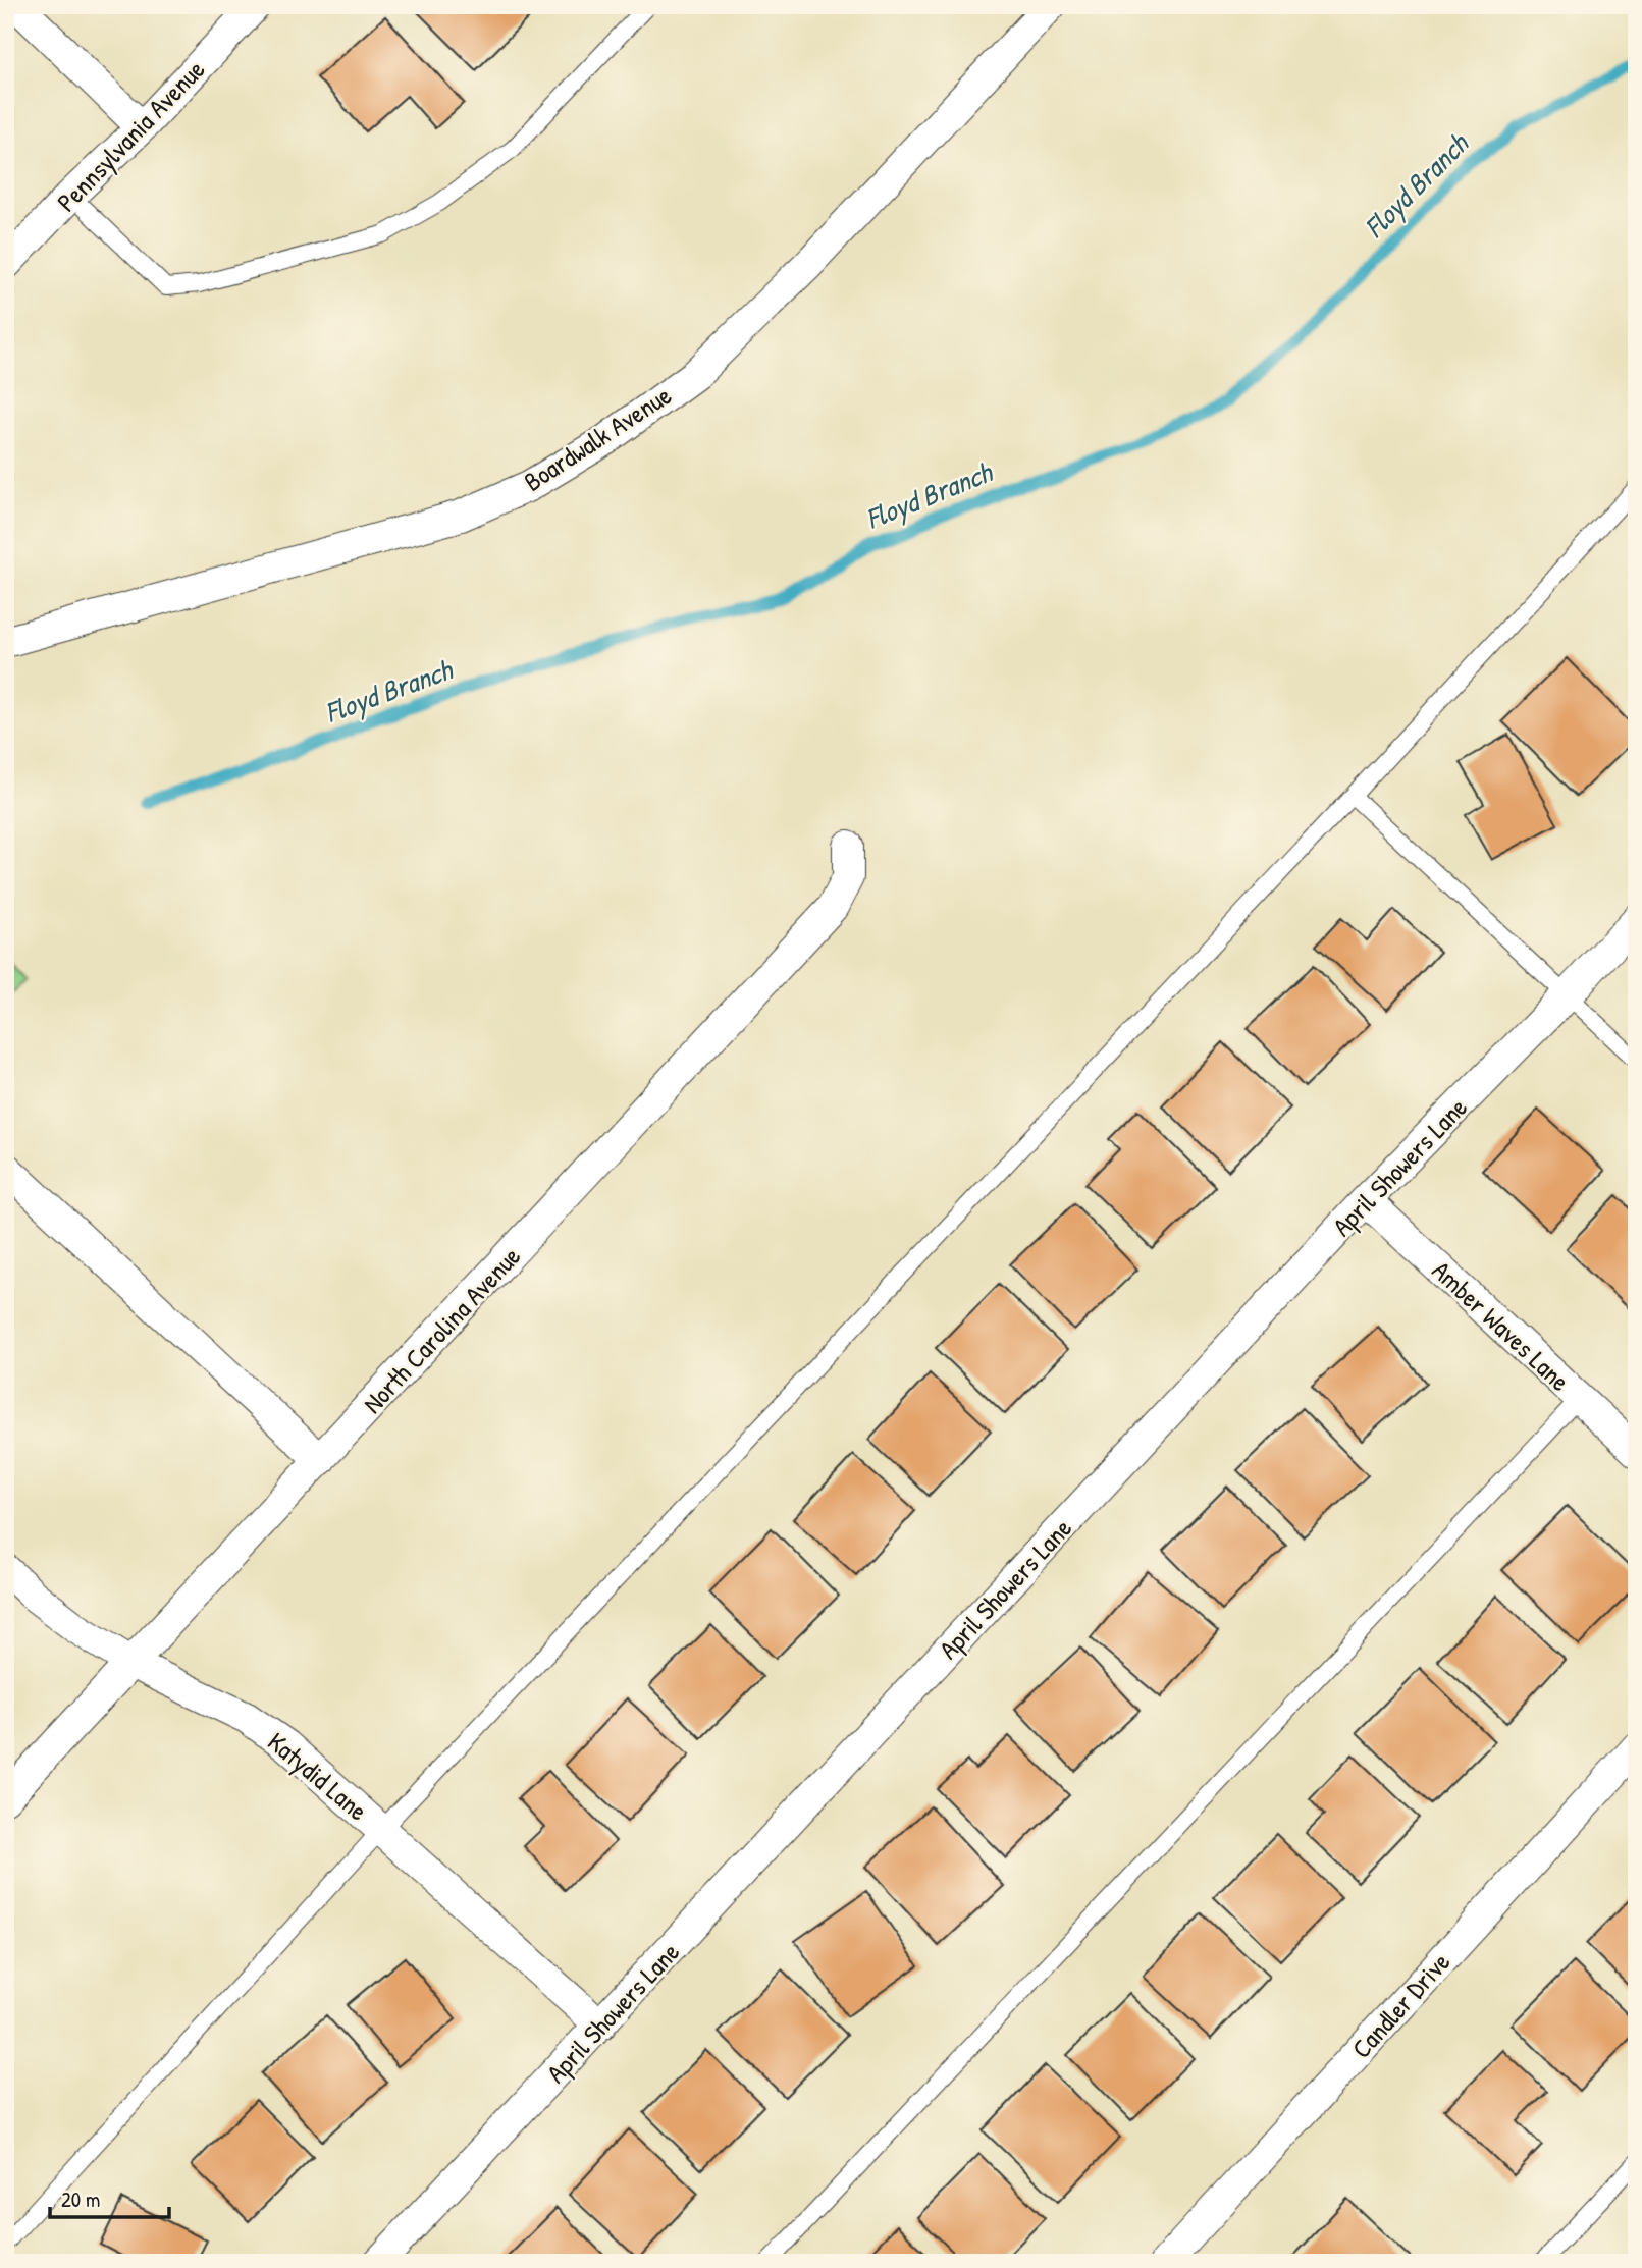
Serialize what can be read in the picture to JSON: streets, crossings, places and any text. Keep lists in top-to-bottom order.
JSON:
{
  "streets": {
    "street": [
      "Pennsylvania Avenue",
      "Boardwalk Avenue",
      "April Showers Lane",
      "Amber Waves Lane",
      "North Carolina Avenue",
      "Katydid Lane",
      "Candler Drive"
    ]
  },
  "crossings": [
    ["April Showers Lane", "Amber Waves Lane"],
    ["April Showers Lane", "Katydid Lane"],
    ["North Carolina Avenue", "Katydid Lane"]
  ],
  "water": ["Floyd Branch"],
  "scale_bar": "20 m"
}
